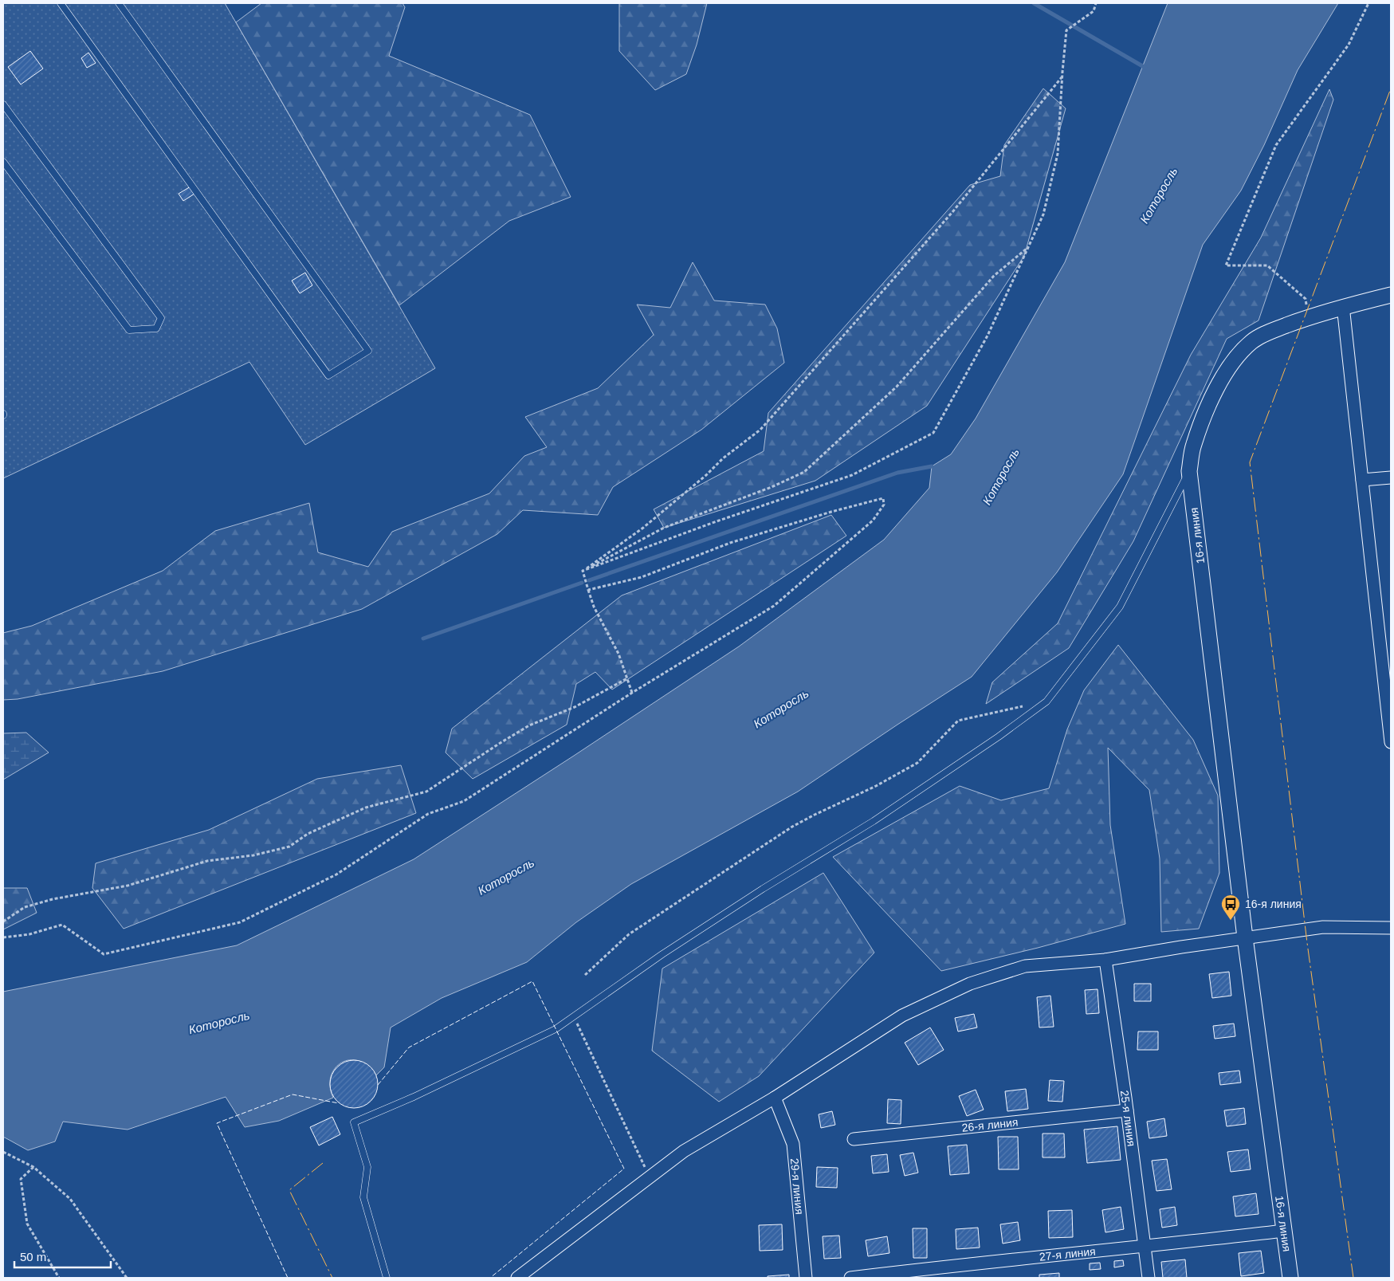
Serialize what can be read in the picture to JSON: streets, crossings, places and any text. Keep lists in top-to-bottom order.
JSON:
{
  "streets": {
    "street": [
      "16-я линия",
      "25-я линия",
      "26-я линия",
      "29-я линия",
      "27-я линия"
    ]
  },
  "crossings": [
    ["16-я линия", "27-я линия"],
    ["25-я линия", "26-я линия"],
    ["25-я линия", "27-я линия"]
  ],
  "water": ["Которосль"],
  "places": {
    "bus stop": ["16-я линия"]
  },
  "scale_bar": "50 m"
}
